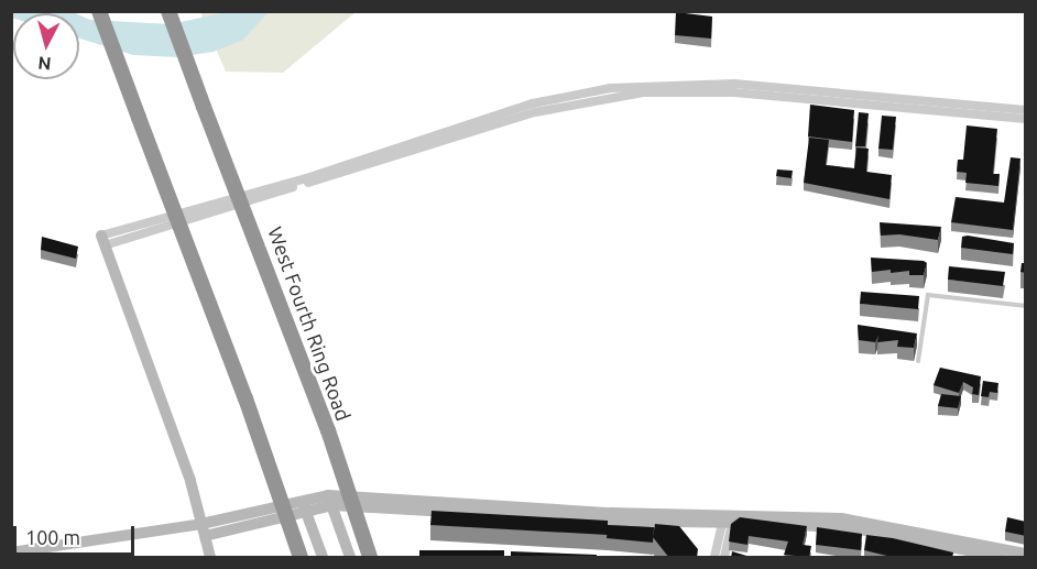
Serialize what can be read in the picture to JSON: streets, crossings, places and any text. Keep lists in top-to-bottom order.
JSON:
{
  "streets": {
    "highway": ["West Fourth Ring Road"]
  },
  "scale_bar": "100 m",
  "north": "bottom"
}
